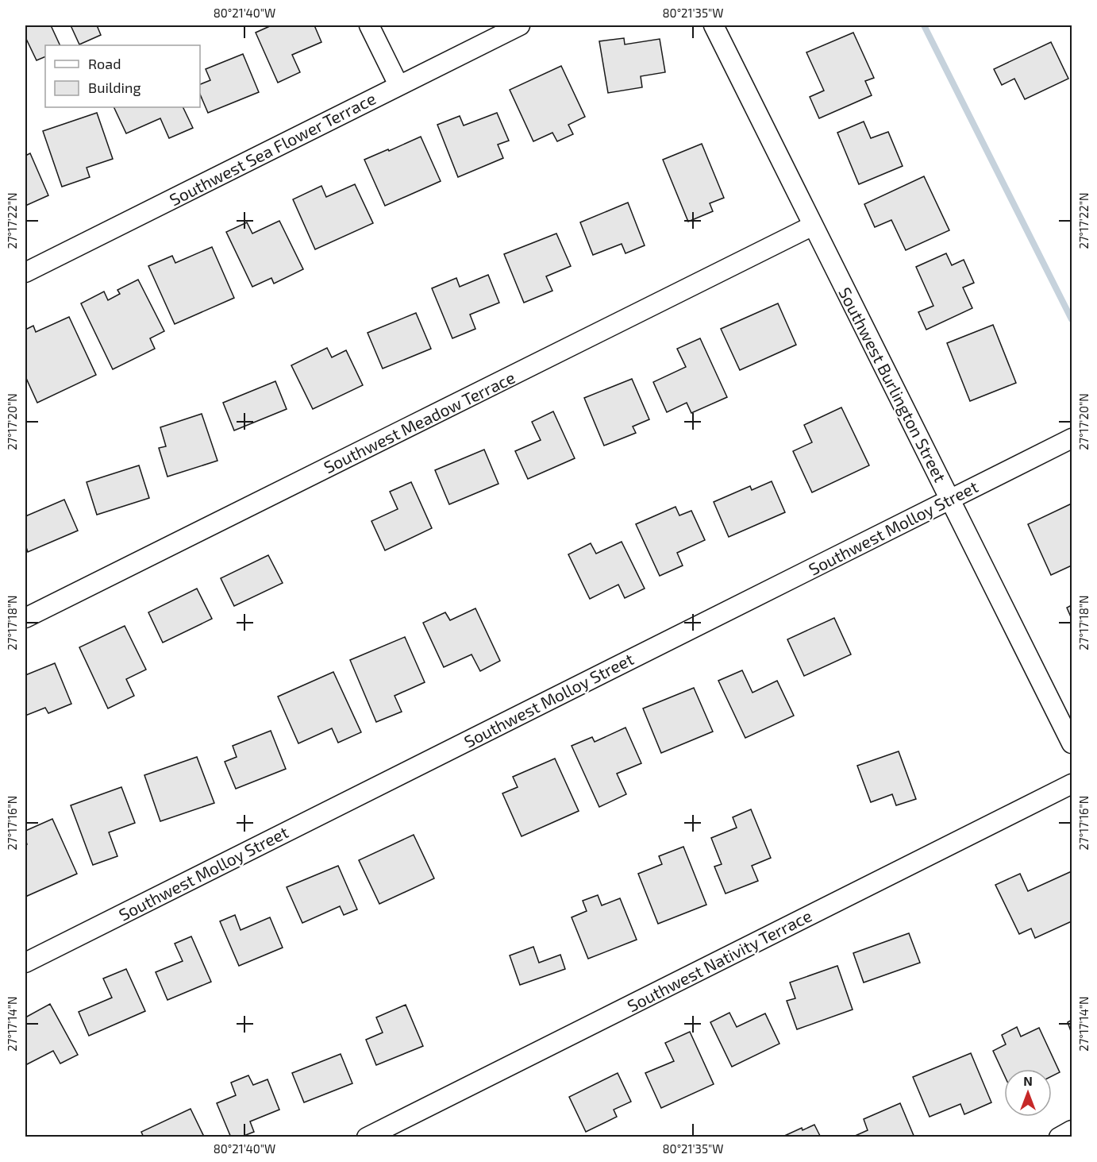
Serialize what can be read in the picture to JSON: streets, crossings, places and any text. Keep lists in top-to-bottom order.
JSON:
{
  "streets": {
    "street": [
      "Southwest Sea Flower Terrace",
      "Southwest Burlington Street",
      "Southwest Meadow Terrace",
      "Southwest Molloy Street",
      "Southwest Nativity Terrace"
    ]
  },
  "crossings": [
    ["Southwest Burlington Street", "Southwest Meadow Terrace"],
    ["Southwest Burlington Street", "Southwest Molloy Street"]
  ],
  "legend": ["Road", "Building"],
  "north": "top",
  "coordinates": [
    "80°21'40\"W",
    "80°21'35\"W",
    "27°17'22\"N",
    "27°17'20\"N",
    "27°17'18\"N",
    "27°17'16\"N",
    "27°17'14\"N"
  ]
}
